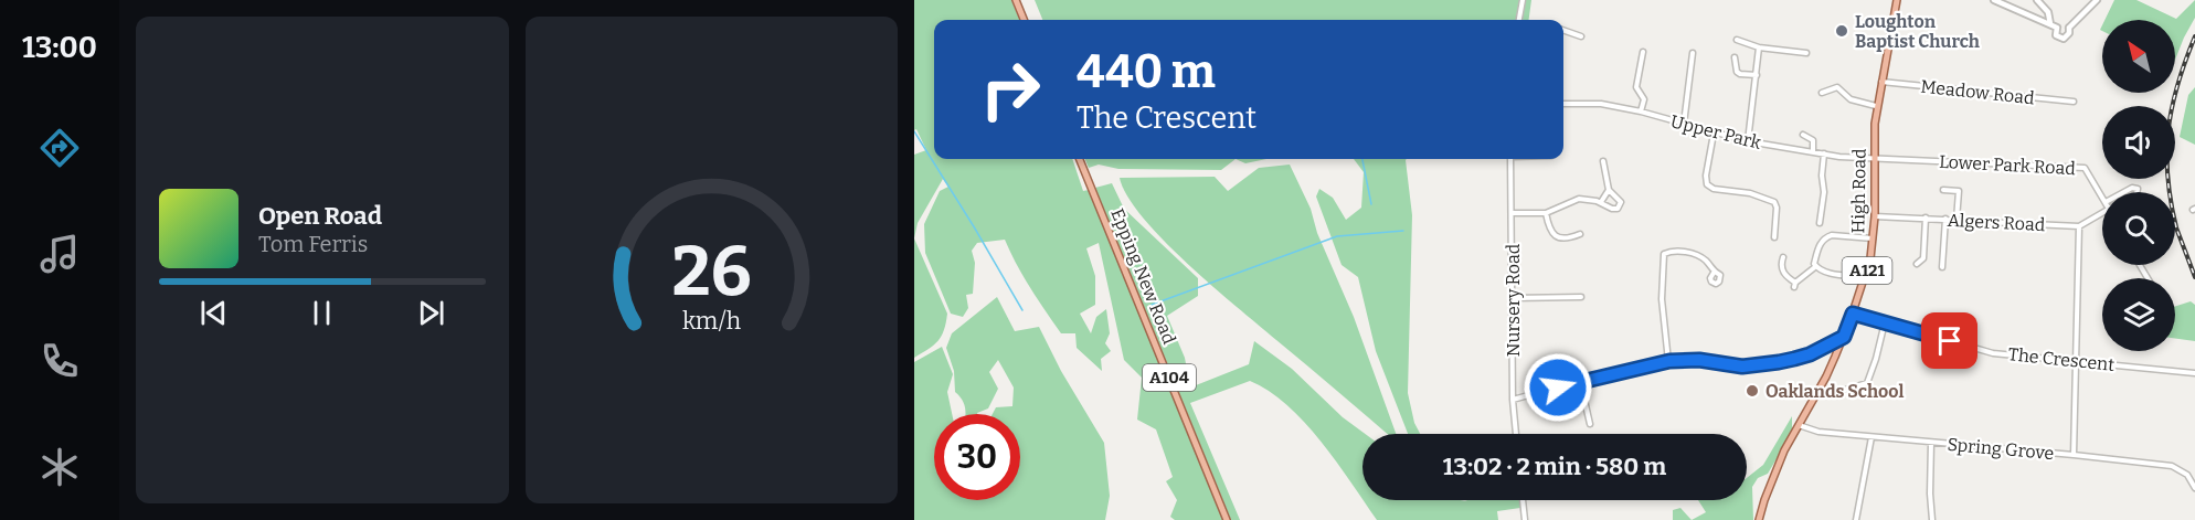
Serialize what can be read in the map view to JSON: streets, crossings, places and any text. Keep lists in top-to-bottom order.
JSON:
{
  "streets": {
    "main road": [
      "High Road",
      "A121",
      "Epping New Road",
      "A104"
    ],
    "street": [
      "Meadow Road",
      "Upper Park",
      "Lower Park Road",
      "Algers Road",
      "Nursery Road",
      "The Crescent",
      "Spring Grove"
    ]
  },
  "crossings": [
    ["Meadow Road", "High Road"],
    ["Upper Park", "Lower Park Road"],
    ["Upper Park", "High Road"],
    ["Lower Park Road", "High Road"],
    ["High Road", "Algers Road"],
    ["High Road", "The Crescent"],
    ["High Road", "Spring Grove"]
  ],
  "places": ["Loughton Baptist Church", "Oaklands School"],
  "north": "top left",
  "page": {
    "tabs": "13:00",
    "turn": ["440 m", "The Crescent"],
    "song": ["Open Road", "Tom Ferris"],
    "limit": "30",
    "trip": "13:02 · 2 min · 580 m",
    "gauge": ["26", "km/h"]
  }
}
